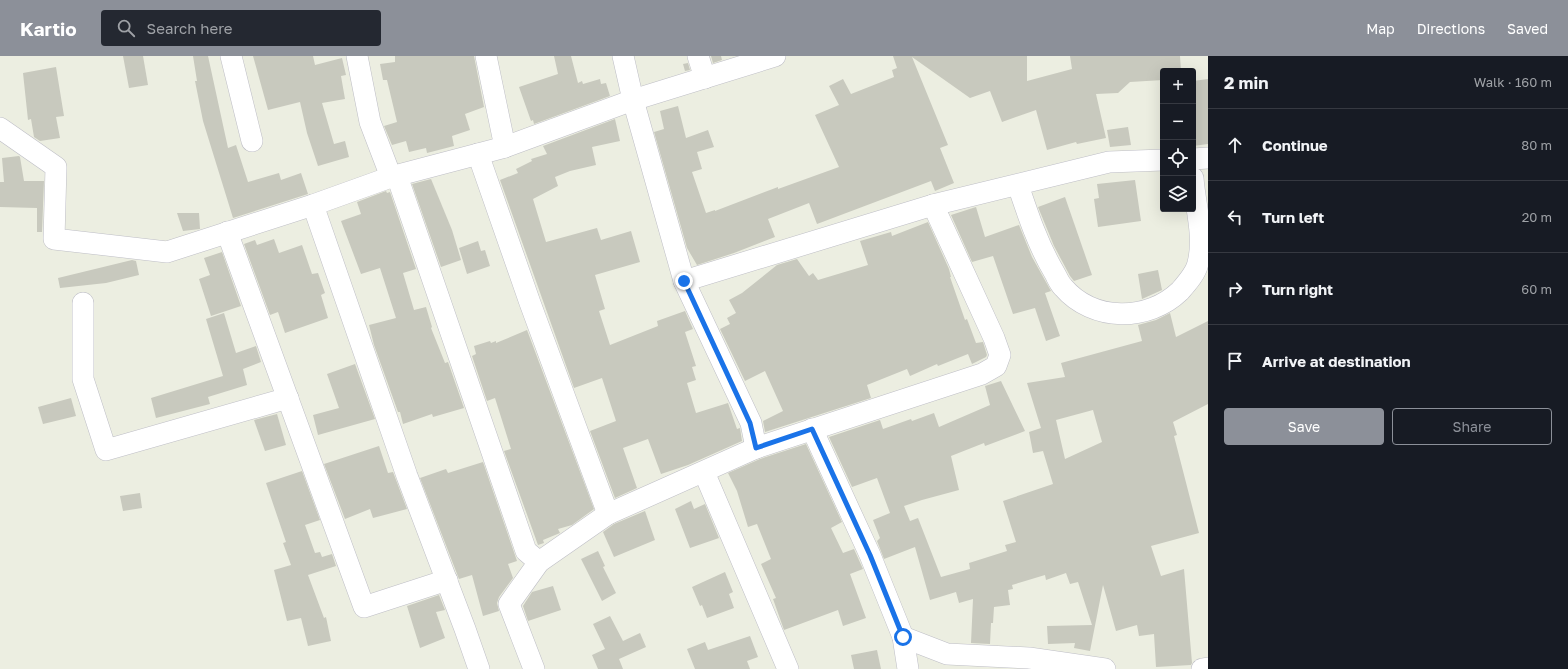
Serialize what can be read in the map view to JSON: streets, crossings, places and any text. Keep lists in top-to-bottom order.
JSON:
{
  "page": {
    "header": "Kartio",
    "search": "Search here",
    "nav": ["Map", "Directions", "Saved"],
    "heading": ["2 min", "Walk · 160 m"],
    "map_buttons": ["+", "−"],
    "list": [
      ["Continue", "80 m"],
      ["Turn left", "20 m"],
      ["Turn right", "60 m"],
      "Arrive at destination"
    ],
    "buttons": ["Save", "Share"]
  }
}
